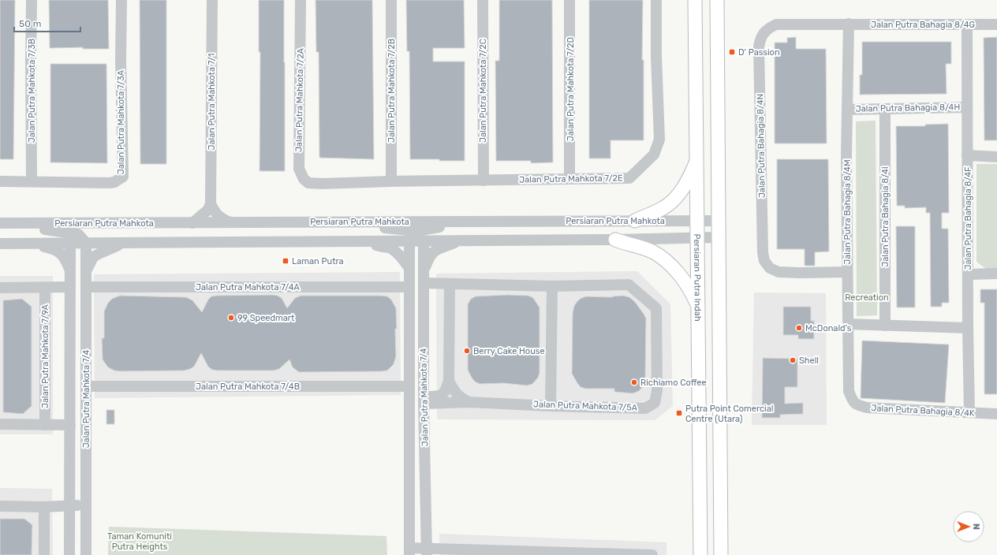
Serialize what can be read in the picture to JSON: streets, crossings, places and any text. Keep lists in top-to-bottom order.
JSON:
{
  "streets": {
    "main road": ["Persiaran Putra Indah"],
    "street": [
      "Jalan Putra Bahagia 8/4G",
      "Jalan Putra Mahkota 7/2D",
      "Jalan Putra Mahkota 7/3B",
      "Jalan Putra Mahkota 7/2B",
      "Jalan Putra Mahkota 7/2C",
      "Jalan Putra Mahkota 7/2A",
      "Jalan Putra Mahkota 7/1",
      "Jalan Putra Bahagia 8/4H",
      "Jalan Putra Mahkota 7/3A",
      "Jalan Putra Bahagia 8/4N",
      "Jalan Putra Mahkota 7/2E",
      "Jalan Putra Bahagia 8/4M",
      "Jalan Putra Bahagia 8/4I",
      "Jalan Putra Bahagia 8/4F",
      "Persiaran Putra Mahkota",
      "Jalan Putra Mahkota 7/4A",
      "Jalan Putra Mahkota 7/9A",
      "Jalan Putra Mahkota 7/4B",
      "Jalan Putra Mahkota 7/4",
      "Jalan Putra Mahkota 7/5A",
      "Jalan Putra Bahagia 8/4K"
    ]
  },
  "crossings": [
    ["Jalan Putra Bahagia 8/4G", "Jalan Putra Bahagia 8/4N"],
    ["Jalan Putra Bahagia 8/4G", "Jalan Putra Bahagia 8/4M"],
    ["Jalan Putra Bahagia 8/4G", "Jalan Putra Bahagia 8/4F"],
    ["Jalan Putra Mahkota 7/2D", "Jalan Putra Mahkota 7/2E"],
    ["Jalan Putra Mahkota 7/3B", "Jalan Putra Mahkota 7/3A"],
    ["Jalan Putra Mahkota 7/2B", "Jalan Putra Mahkota 7/2E"],
    ["Jalan Putra Mahkota 7/2C", "Jalan Putra Mahkota 7/2E"],
    ["Jalan Putra Mahkota 7/2A", "Jalan Putra Mahkota 7/2E"],
    ["Jalan Putra Bahagia 8/4H", "Jalan Putra Bahagia 8/4M"],
    ["Jalan Putra Bahagia 8/4H", "Jalan Putra Bahagia 8/4I"],
    ["Jalan Putra Bahagia 8/4H", "Jalan Putra Bahagia 8/4F"],
    ["Jalan Putra Bahagia 8/4N", "Jalan Putra Bahagia 8/4M"],
    ["Jalan Putra Bahagia 8/4M", "Jalan Putra Bahagia 8/4K"],
    ["Jalan Putra Bahagia 8/4F", "Jalan Putra Bahagia 8/4K"],
    ["Persiaran Putra Mahkota", "Persiaran Putra Indah"],
    ["Persiaran Putra Mahkota", "Jalan Putra Mahkota 7/4"],
    ["Jalan Putra Mahkota 7/4A", "Jalan Putra Mahkota 7/4"],
    ["Jalan Putra Mahkota 7/4B", "Jalan Putra Mahkota 7/4"],
    ["Jalan Putra Mahkota 7/4", "Jalan Putra Mahkota 7/5A"]
  ],
  "parks": ["Recreation", "Taman Komuniti Putra Heights"],
  "places": {
    "transit": ["D' Passion", "Laman Putra", "Putra Point Comercial Centre (Utara)"],
    "other": [
      "99 Speedmart",
      "McDonald's",
      "Berry Cake House",
      "Shell",
      "Richiamo Coffee"
    ]
  },
  "scale_bar": "50 m",
  "north": "right"
}
